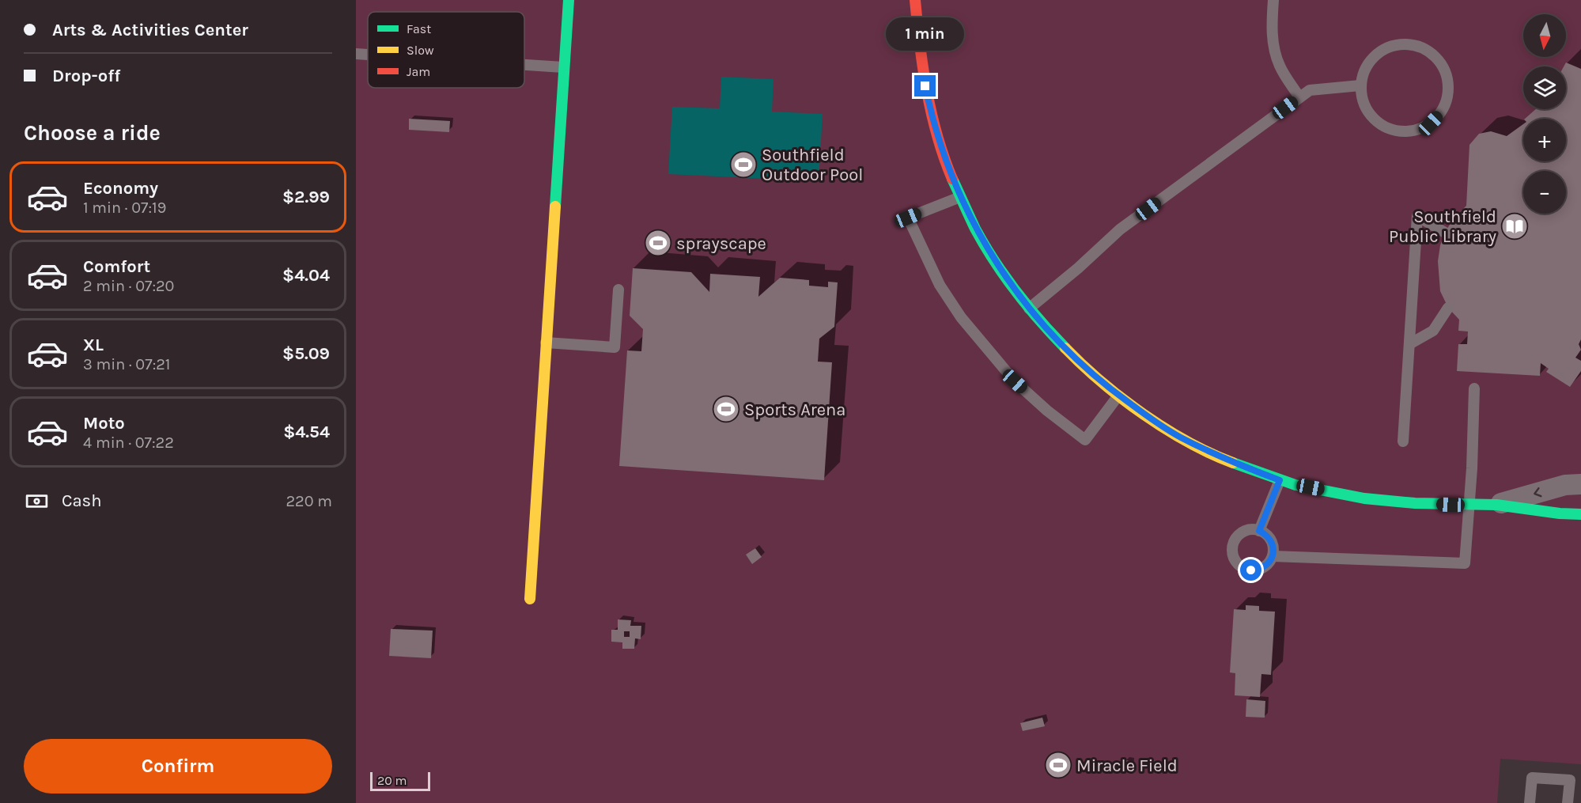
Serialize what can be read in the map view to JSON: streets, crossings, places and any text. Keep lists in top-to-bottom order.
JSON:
{
  "places": {
    "sports": [
      "Southfield Outdoor Pool",
      "sprayscape",
      "Sports Arena",
      "Miracle Field"
    ],
    "library": ["Southfield Public Library"]
  },
  "legend": ["Fast", "Slow", "Jam"],
  "scale_bar": "20 m",
  "north": "bottom",
  "page": {
    "banner": ["Arts & Activities Center", "Drop-off"],
    "map_buttons": ["+", "−"],
    "bubble": "1 min",
    "heading": "Choose a ride",
    "list": [
      {
        "name": "Economy",
        "note": "1 min · 07:19",
        "value": "$2.99"
      },
      {
        "name": "Comfort",
        "note": "2 min · 07:20",
        "value": "$4.04"
      },
      {
        "name": "XL",
        "note": "3 min · 07:21",
        "value": "$5.09"
      },
      {
        "name": "Moto",
        "note": "4 min · 07:22",
        "value": "$4.54"
      }
    ],
    "pay": ["Cash", "220 m"],
    "buttons": "Confirm",
    "scale": "20 m"
  }
}
